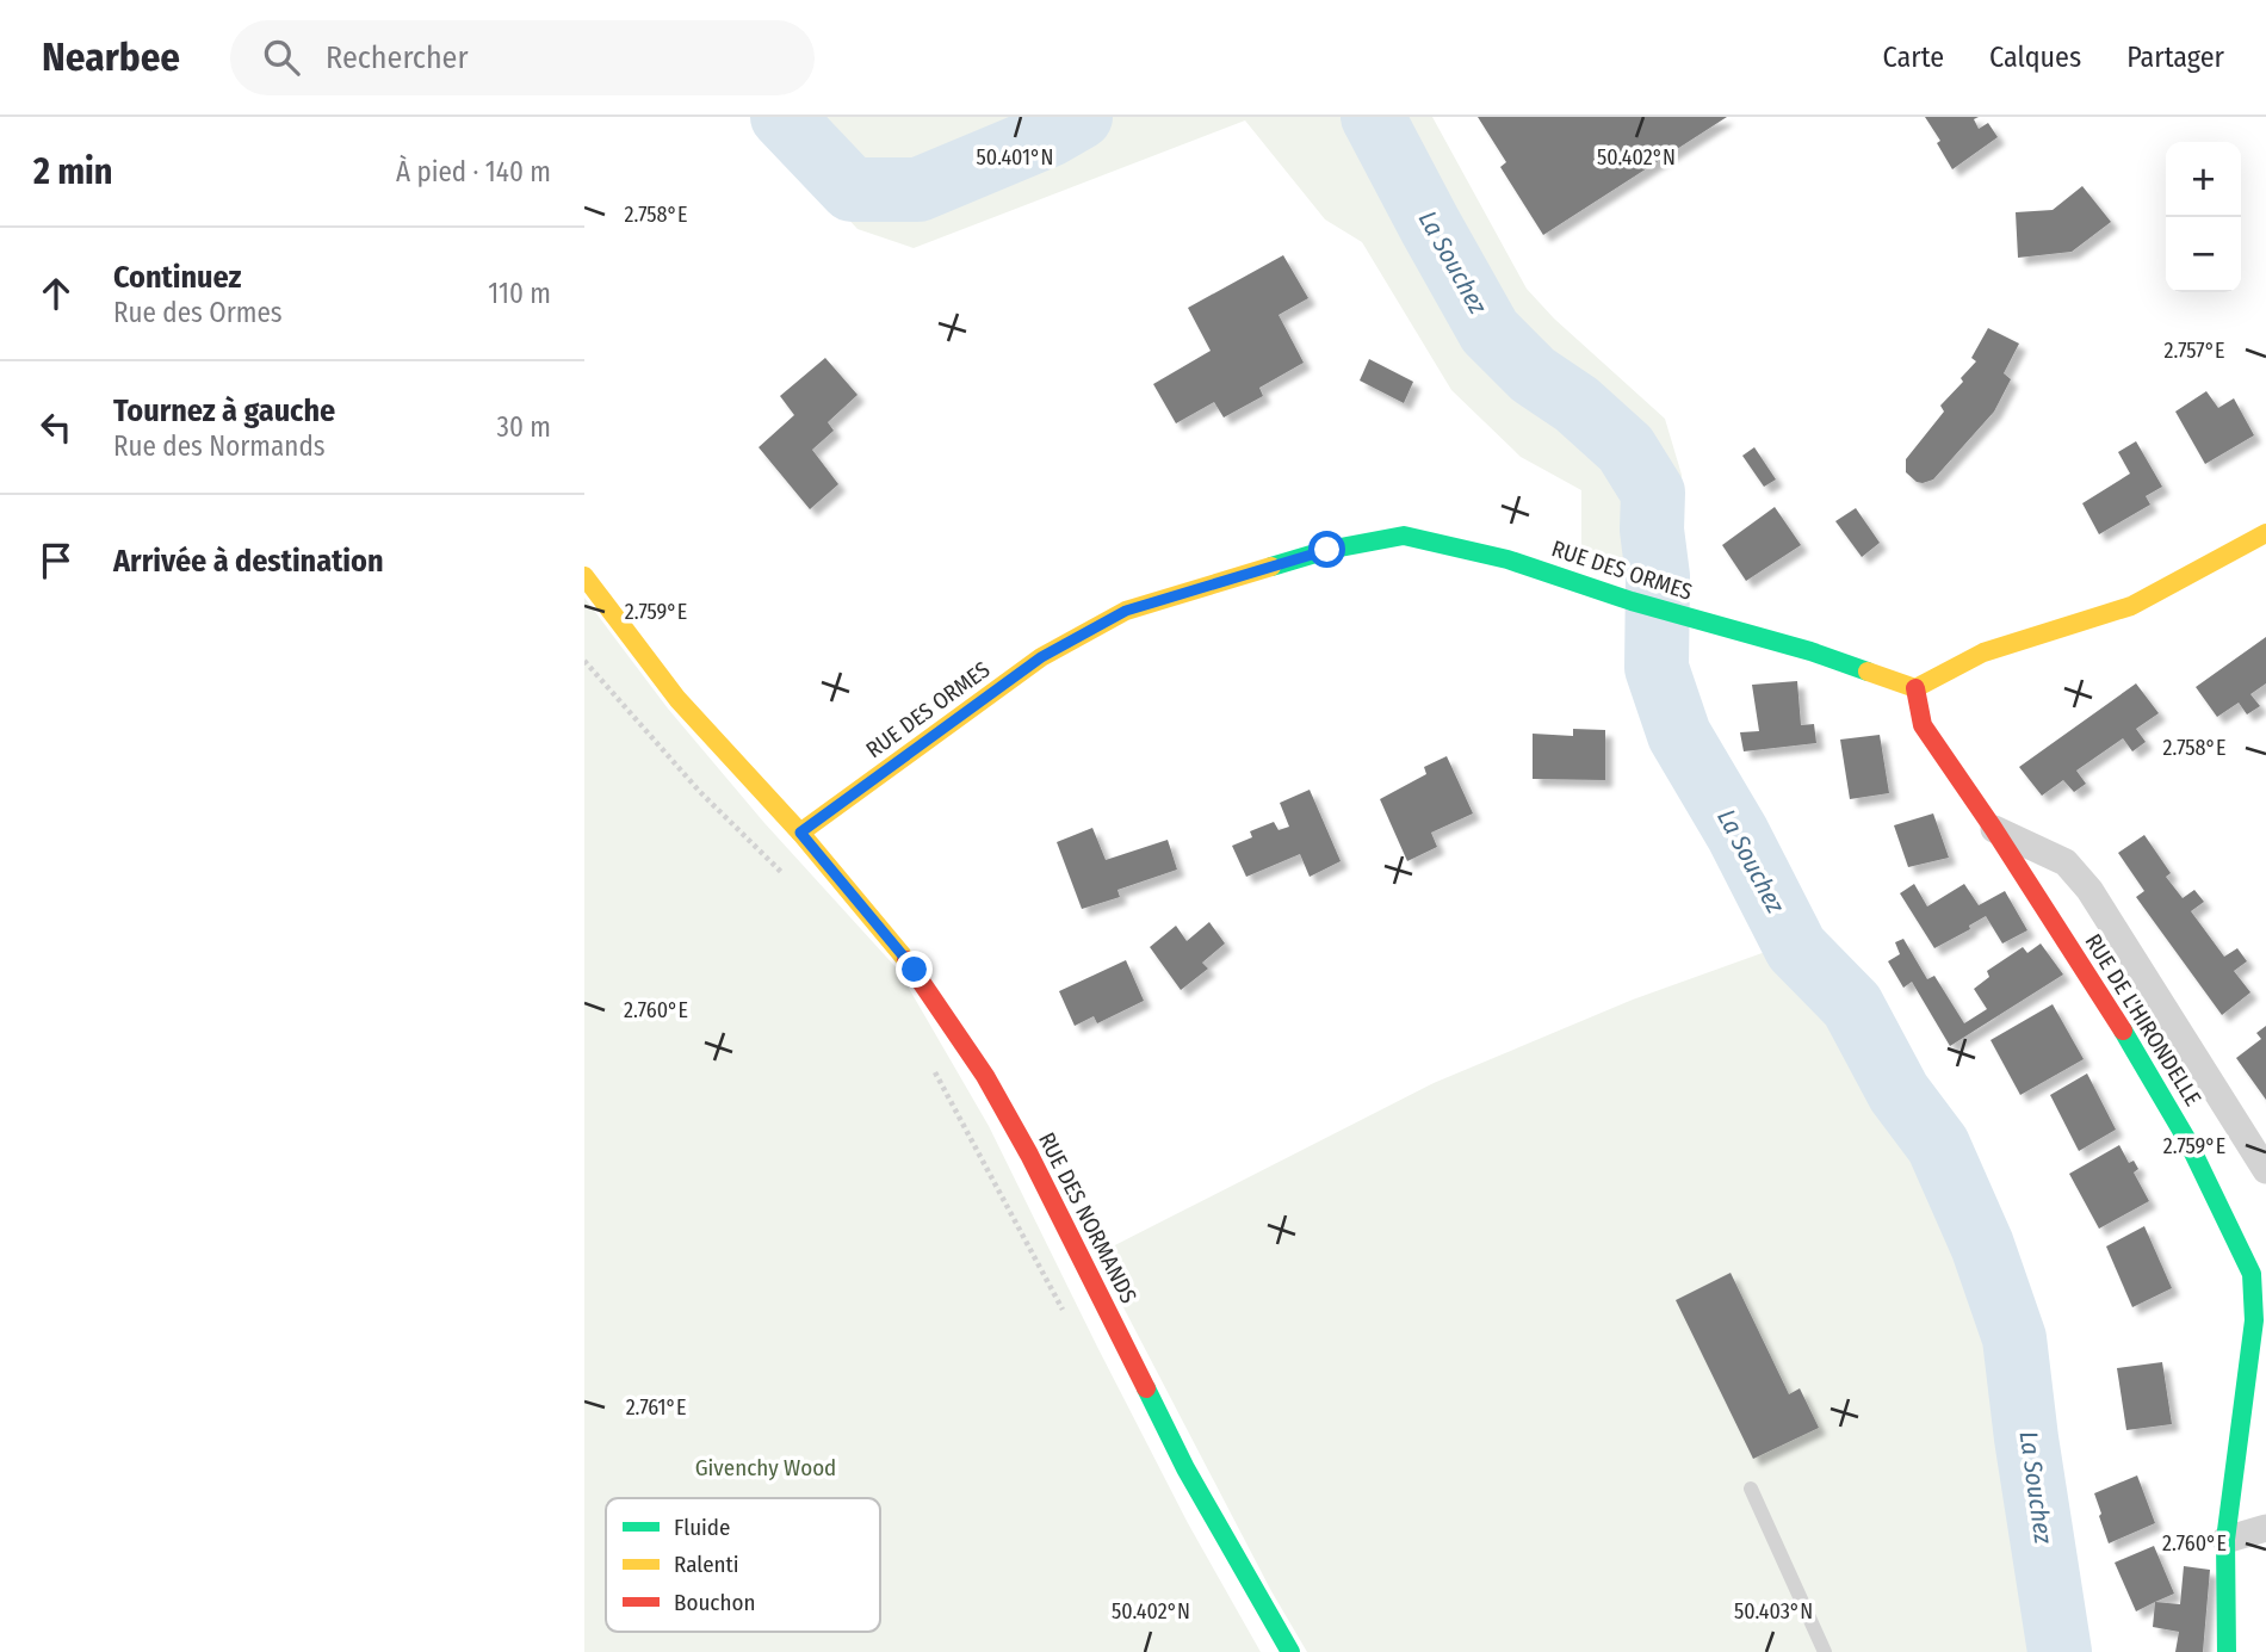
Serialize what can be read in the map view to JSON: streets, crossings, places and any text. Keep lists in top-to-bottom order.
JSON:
{
  "streets": {
    "street": ["RUE DES ORMES", "RUE DE L'HIRONDELLE", "RUE DES NORMANDS"]
  },
  "crossings": [
    ["RUE DES ORMES", "RUE DE L'HIRONDELLE"],
    ["RUE DES ORMES", "RUE DES NORMANDS"]
  ],
  "water": ["La Souchez"],
  "parks": ["Givenchy Wood"],
  "legend": ["Fluide", "Ralenti", "Bouchon"],
  "page": {
    "header": "Nearbee",
    "search": "Rechercher",
    "nav": ["Carte", "Calques", "Partager"],
    "heading": ["2 min", "À pied · 140 m"],
    "map_buttons": ["+", "−"],
    "list": [
      ["Continuez", "Rue des Ormes", "110 m"],
      ["Tournez à gauche", "Rue des Normands", "30 m"],
      "Arrivée à destination"
    ]
  },
  "coordinates": [
    "50.401°N",
    "50.402°N",
    "2.758°E",
    "2.757°E",
    "2.759°E",
    "2.760°E",
    "2.761°E",
    "50.403°N"
  ]
}
